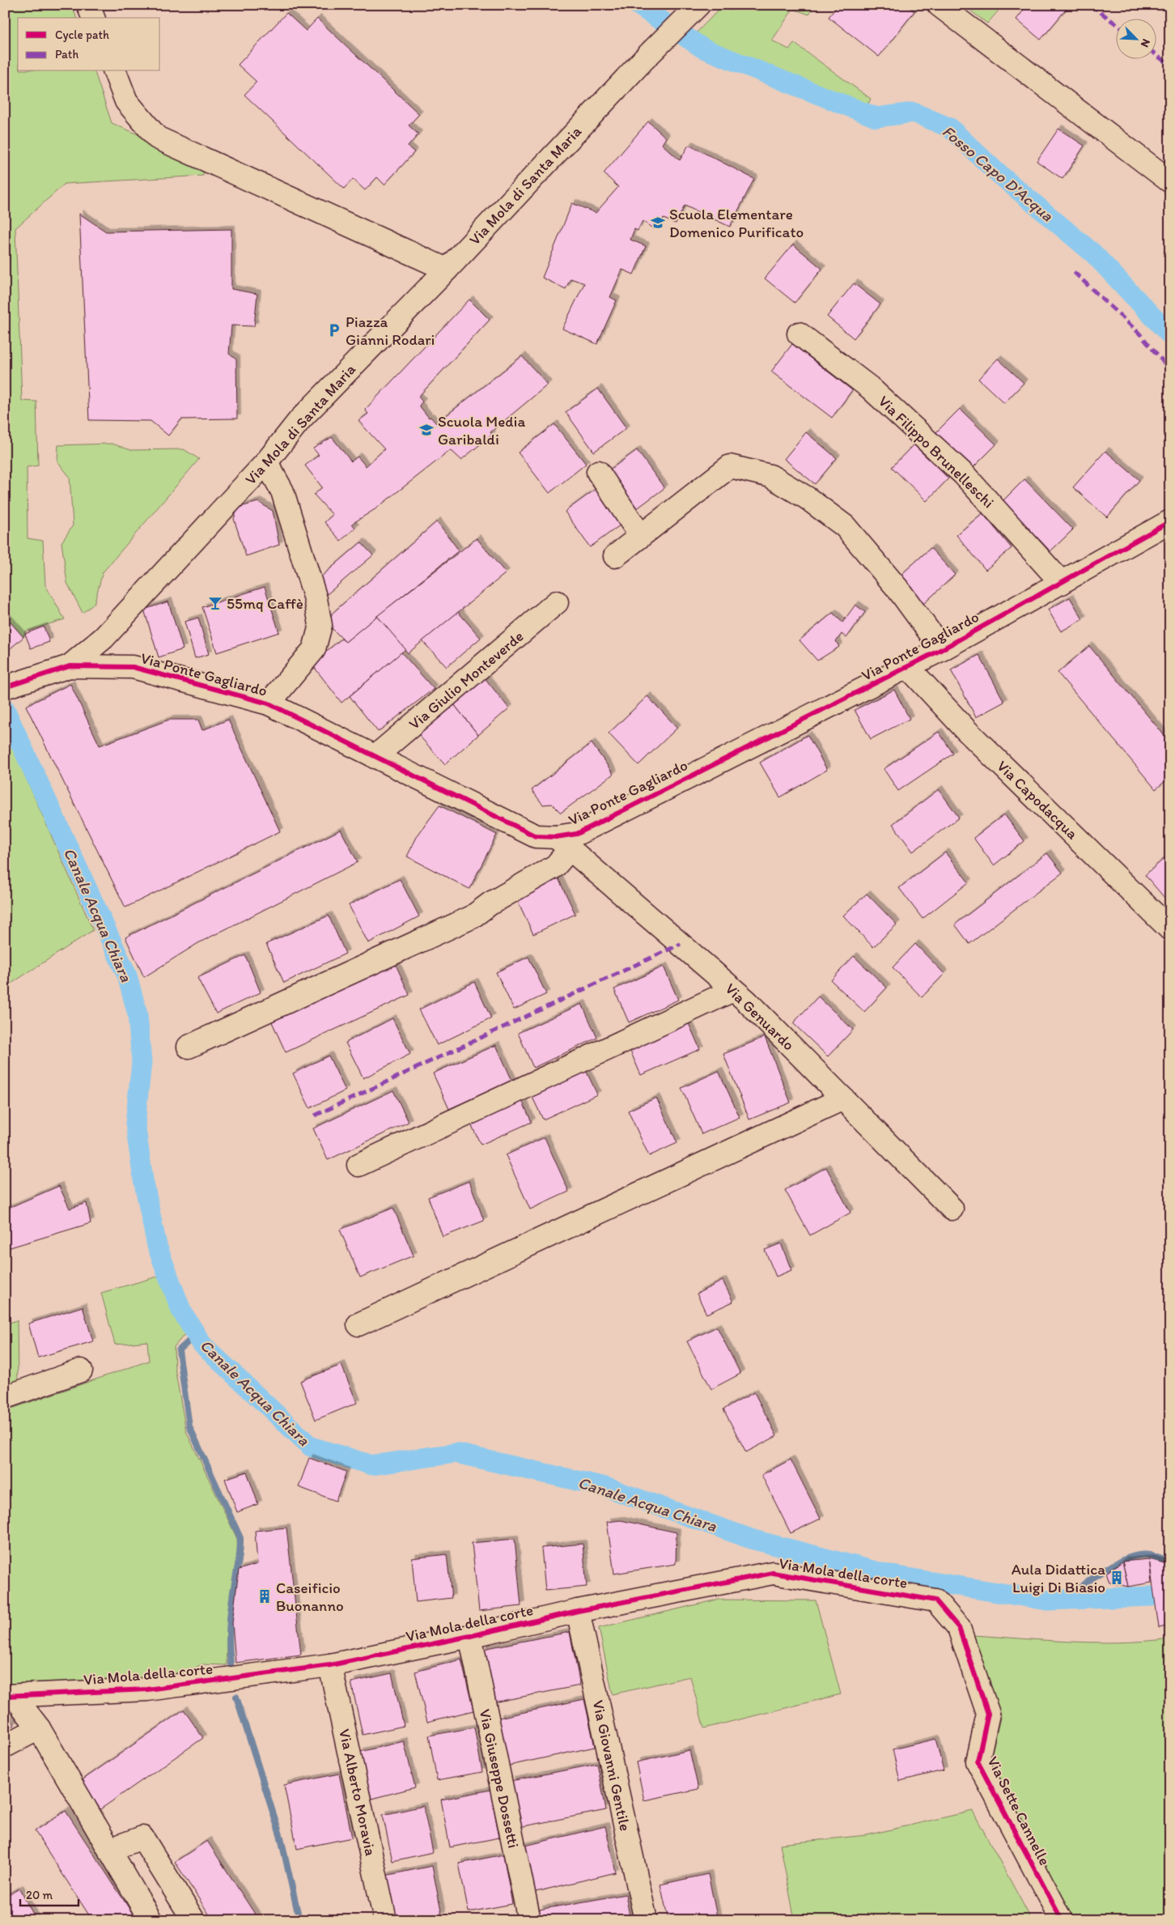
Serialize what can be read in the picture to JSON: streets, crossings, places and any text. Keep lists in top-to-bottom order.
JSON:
{
  "streets": {
    "street": [
      "Via Mola di Santa Maria",
      "Via Filippo Brunelleschi",
      "Via Ponte Gagliardo",
      "Via Giulio Monteverde",
      "Via Capodacqua",
      "Via Genuardo",
      "Via Mola della corte",
      "Via Giovanni Gentile",
      "Via Giuseppe Dossetti",
      "Via Alberto Moravia",
      "Via Sette Cannelle"
    ]
  },
  "crossings": [
    ["Via Mola di Santa Maria", "Via Ponte Gagliardo"],
    ["Via Filippo Brunelleschi", "Via Ponte Gagliardo"],
    ["Via Ponte Gagliardo", "Via Giulio Monteverde"],
    ["Via Ponte Gagliardo", "Via Capodacqua"],
    ["Via Ponte Gagliardo", "Via Genuardo"],
    ["Via Mola della corte", "Via Giovanni Gentile"],
    ["Via Mola della corte", "Via Giuseppe Dossetti"],
    ["Via Mola della corte", "Via Alberto Moravia"],
    ["Via Mola della corte", "Via Sette Cannelle"]
  ],
  "water": ["Fosso Capo D'Acqua", "Canale Acqua Chiara"],
  "places": {
    "school or university": ["Scuola Elementare Domenico Purificato", "Scuola Media Garibaldi"],
    "parking": ["Piazza Gianni Rodari"],
    "bar": ["55mq Caffè"],
    "building": ["Aula Didattica Luigi Di Biasio", "Caseificio Buonanno"]
  },
  "legend": ["Cycle path", "Path"],
  "scale_bar": "20 m",
  "north": "bottom right"
}
